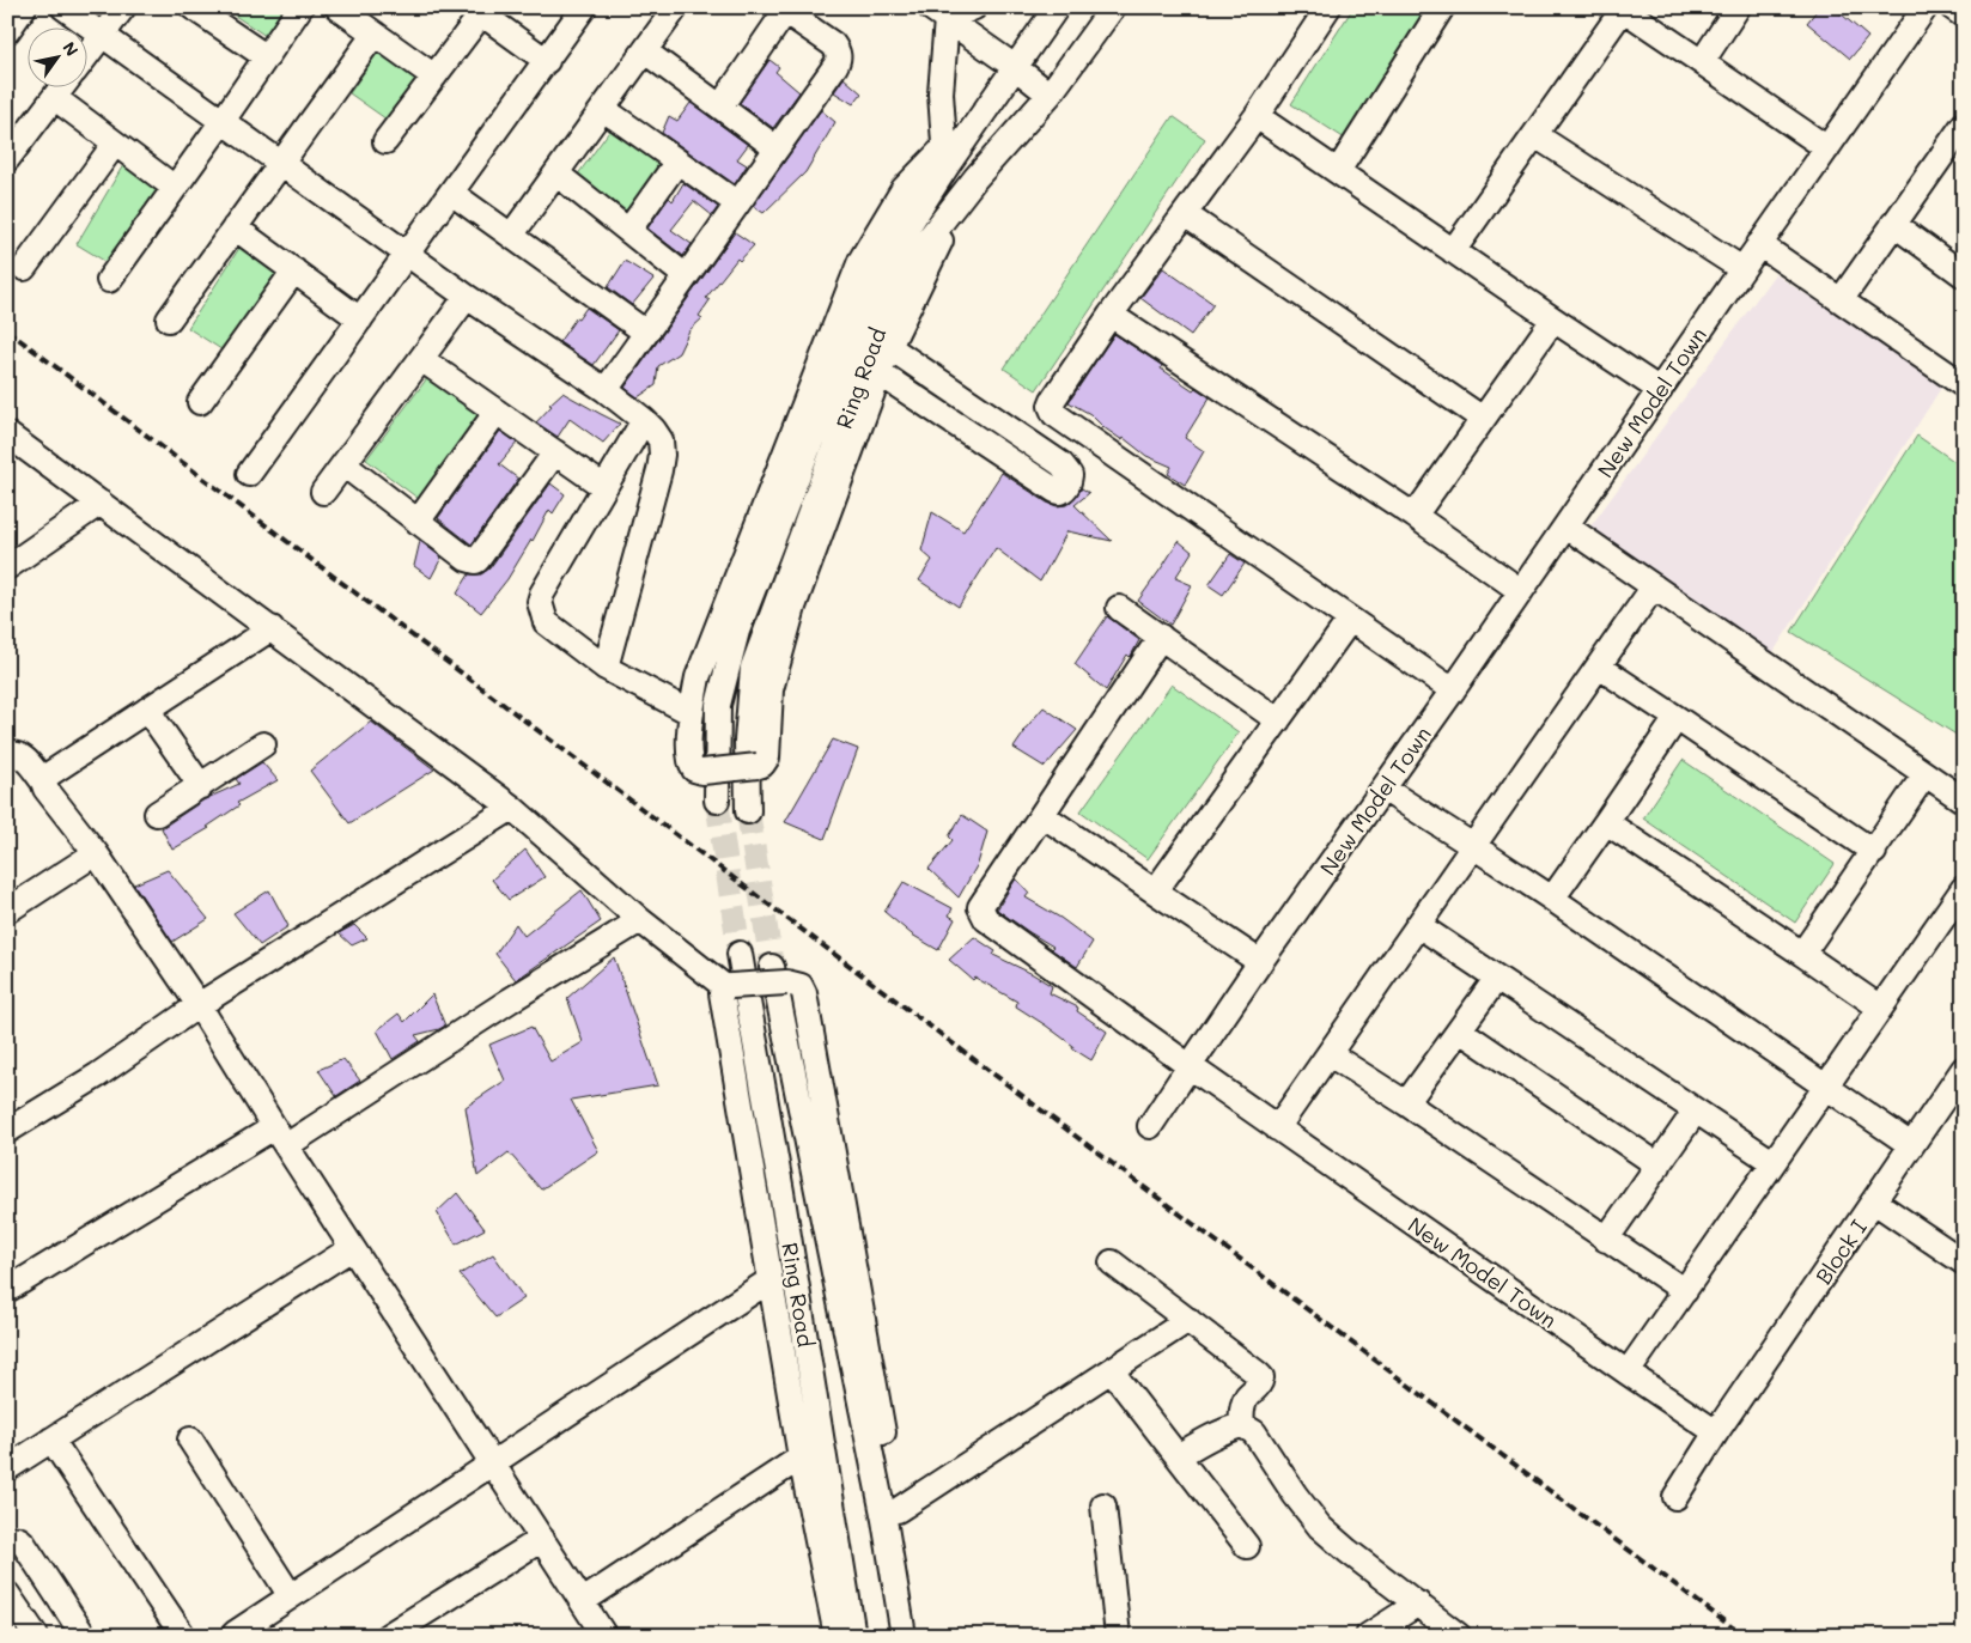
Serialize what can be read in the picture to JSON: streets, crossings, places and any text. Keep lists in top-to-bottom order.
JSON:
{
  "streets": {
    "street": ["Ring Road", "New Model Town", "Block I"]
  },
  "crossings": [
    ["New Model Town", "Block I"]
  ],
  "north": "top right"
}
